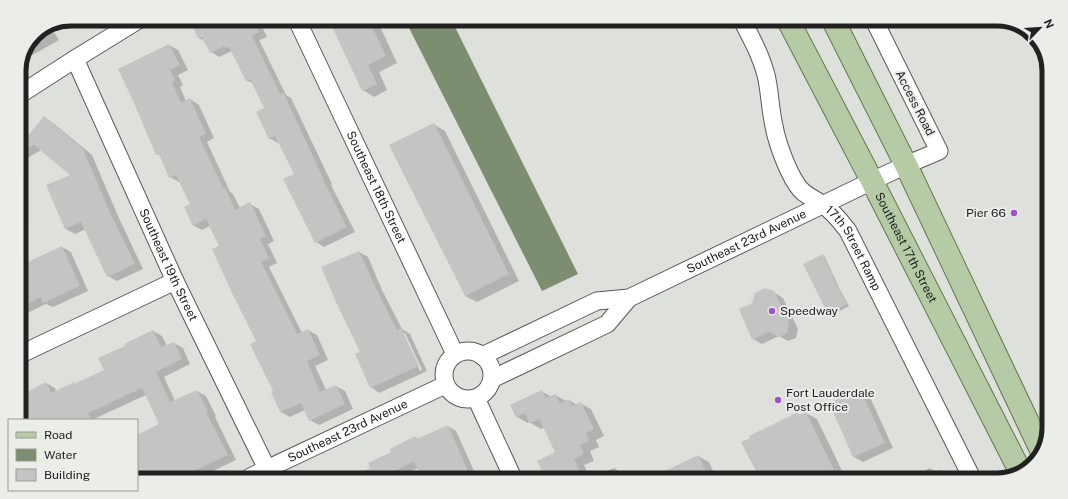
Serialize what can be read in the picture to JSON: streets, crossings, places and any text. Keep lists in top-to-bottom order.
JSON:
{
  "streets": {
    "main road": ["Southeast 17th Street"],
    "street": [
      "Access Road",
      "Southeast 18th Street",
      "Southeast 23rd Avenue",
      "17th Street Ramp",
      "Southeast 19th Street"
    ]
  },
  "crossings": [
    ["Access Road", "Southeast 23rd Avenue"],
    ["Southeast 18th Street", "Southeast 23rd Avenue"],
    ["Southeast 23rd Avenue", "Southeast 17th Street"],
    ["Southeast 23rd Avenue", "17th Street Ramp"],
    ["Southeast 23rd Avenue", "Southeast 19th Street"]
  ],
  "places": ["Pier 66", "Speedway", "Fort Lauderdale Post Office"],
  "legend": ["Road", "Water", "Building"],
  "north": "top right"
}
